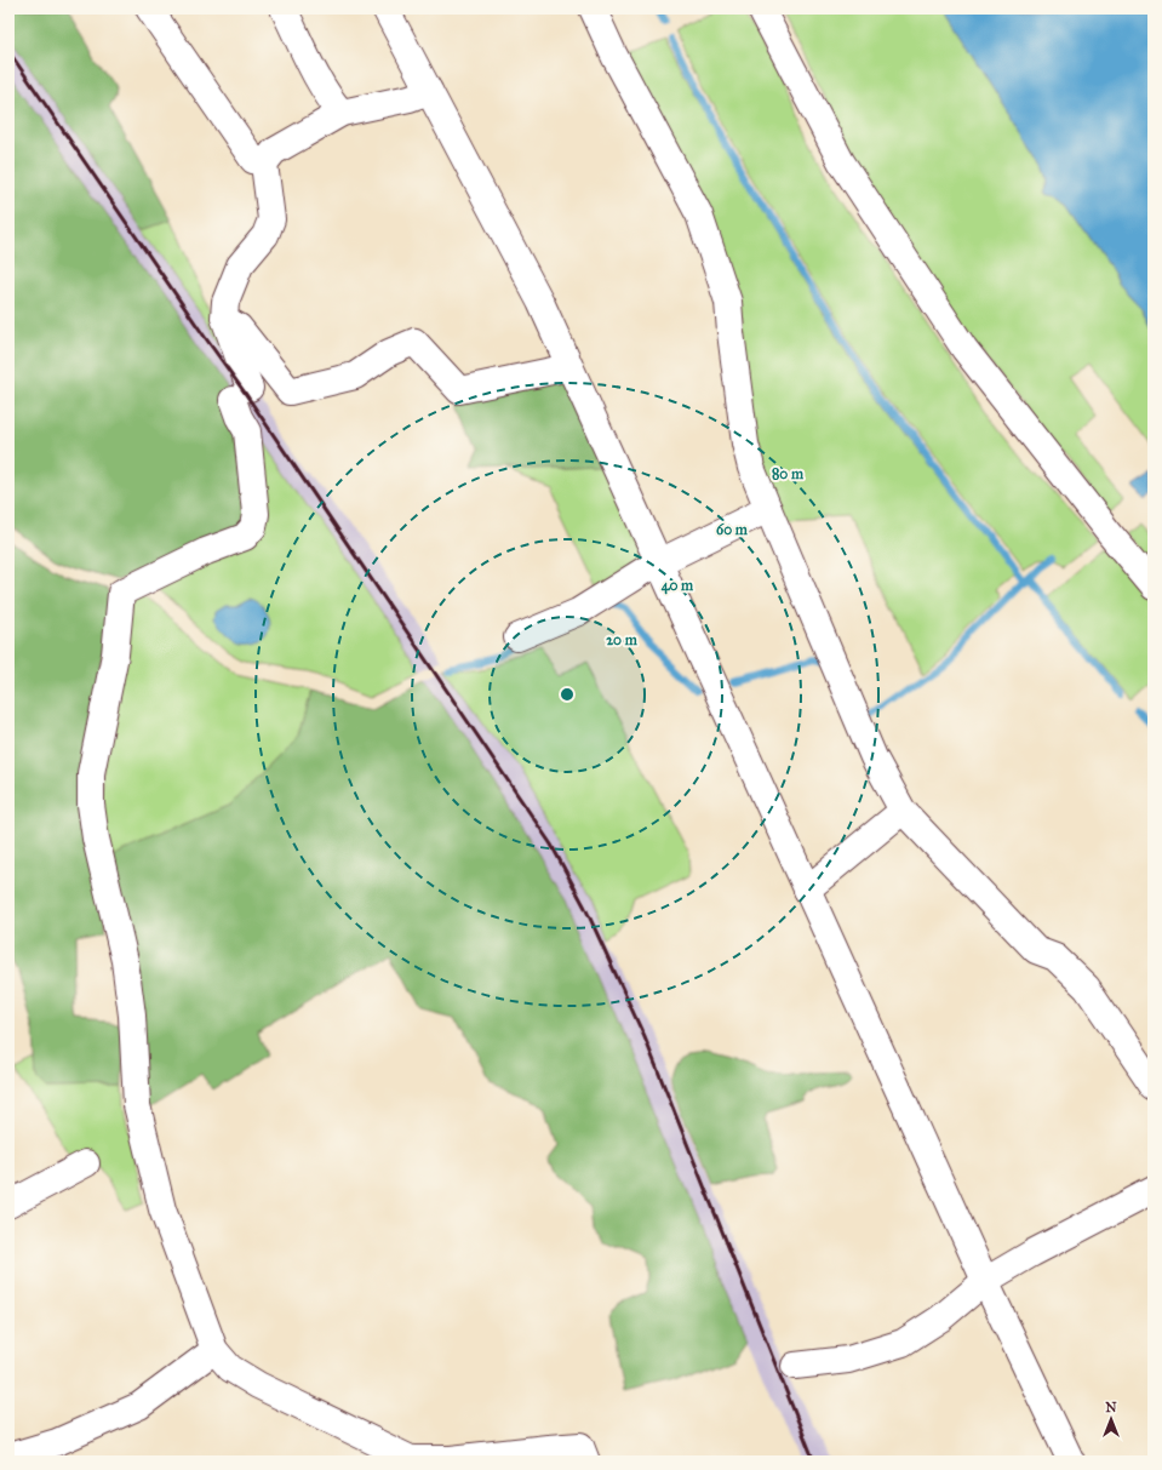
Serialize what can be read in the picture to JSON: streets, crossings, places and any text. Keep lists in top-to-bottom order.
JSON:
{
  "north": "top",
  "rings": [
    "80 m",
    "60 m",
    "40 m",
    "20 m"
  ]
}
